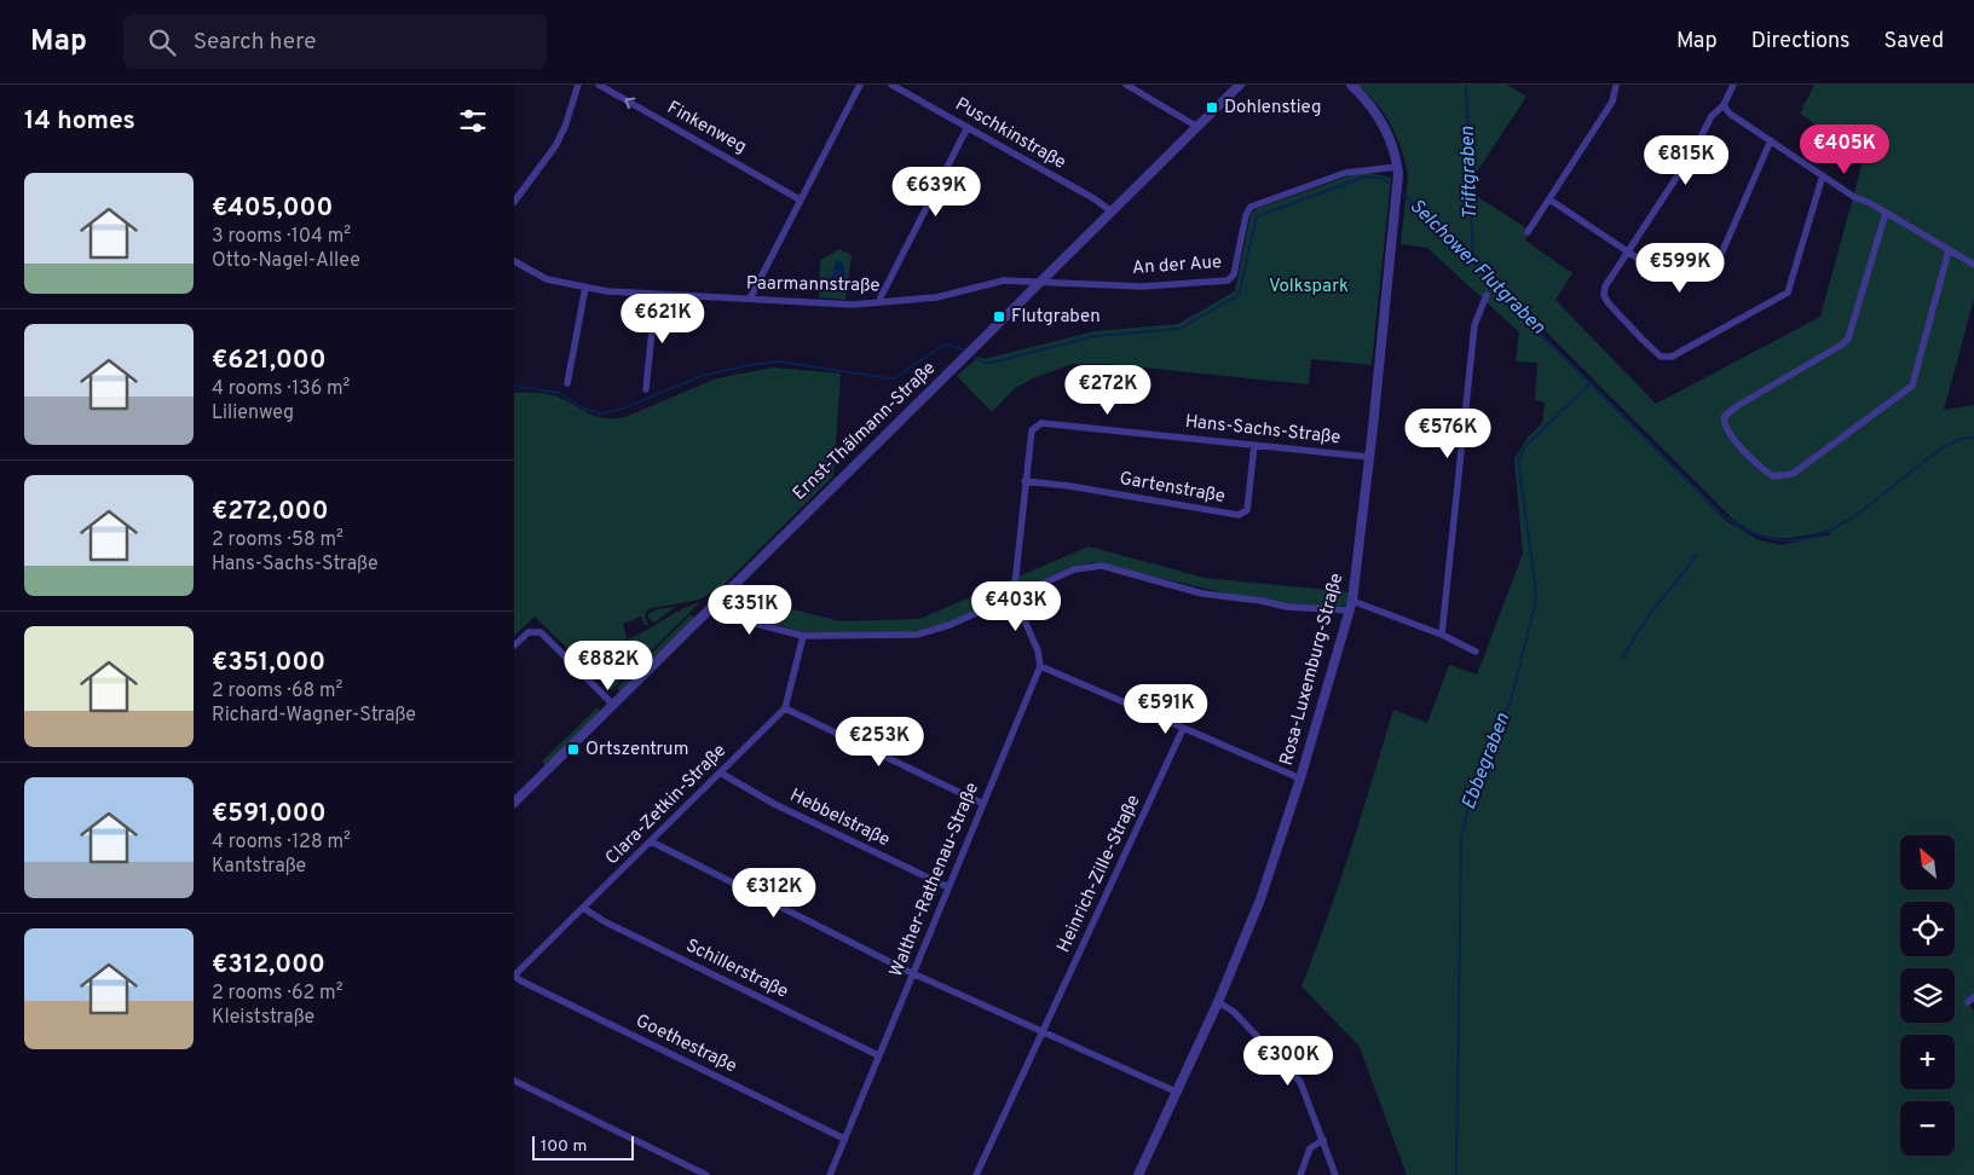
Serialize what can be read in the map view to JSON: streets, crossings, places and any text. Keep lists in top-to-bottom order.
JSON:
{
  "streets": {
    "street": [
      "Finkenweg",
      "Puschkinstraße",
      "An der Aue",
      "Paarmannstraße",
      "Hans-Sachs-Straße",
      "Ernst-Thälmann-Straße",
      "Gartenstraße",
      "Rosa-Luxemburg-Straße",
      "Clara-Zetkin-Straße",
      "Hebbelstraße",
      "Heinrich-Zille-Straße",
      "Walther-Rathenau-Straße",
      "Schillerstraße",
      "Goethestraße"
    ]
  },
  "crossings": [
    ["Puschkinstraße", "Ernst-Thälmann-Straße"],
    ["An der Aue", "Paarmannstraße"],
    ["An der Aue", "Ernst-Thälmann-Straße"],
    ["An der Aue", "Rosa-Luxemburg-Straße"],
    ["Paarmannstraße", "Ernst-Thälmann-Straße"],
    ["Hans-Sachs-Straße", "Gartenstraße"],
    ["Hans-Sachs-Straße", "Rosa-Luxemburg-Straße"],
    ["Clara-Zetkin-Straße", "Hebbelstraße"],
    ["Clara-Zetkin-Straße", "Schillerstraße"],
    ["Clara-Zetkin-Straße", "Goethestraße"],
    ["Hebbelstraße", "Walther-Rathenau-Straße"],
    ["Walther-Rathenau-Straße", "Schillerstraße"],
    ["Walther-Rathenau-Straße", "Goethestraße"]
  ],
  "one_way": ["Finkenweg"],
  "water": ["Triftgraben", "Selchower Flutgraben", "Ebbegraben"],
  "parks": ["Volkspark"],
  "places": {
    "transit": ["Dohlenstieg", "Flutgraben", "Ortszentrum"]
  },
  "scale_bar": "100 m",
  "north": "top left",
  "page": {
    "header": "Map",
    "search": "Search here",
    "nav": ["Map", "Directions", "Saved"],
    "heading": "14 homes",
    "price": [
      "€405K",
      "€815K",
      "€639K",
      "€599K",
      "€621K",
      "€272K",
      "€576K",
      "€403K",
      "€351K",
      "€882K",
      "€591K",
      "€253K",
      "€312K",
      "€300K"
    ],
    "list": [
      {
        "name": "€405,000",
        "note": "3 rooms · 104 m² · Otto-Nagel-Allee"
      },
      {
        "name": "€621,000",
        "note": "4 rooms · 136 m² · Lilienweg"
      },
      {
        "name": "€272,000",
        "note": "2 rooms · 58 m² · Hans-Sachs-Straße"
      },
      {
        "name": "€351,000",
        "note": "2 rooms · 68 m² · Richard-Wagner-Straße"
      },
      {
        "name": "€591,000",
        "note": "4 rooms · 128 m² · Kantstraße"
      },
      {
        "name": "€312,000",
        "note": "2 rooms · 62 m² · Kleiststraße"
      }
    ],
    "map_buttons": ["+", "−"],
    "scale": "100 m"
  }
}
